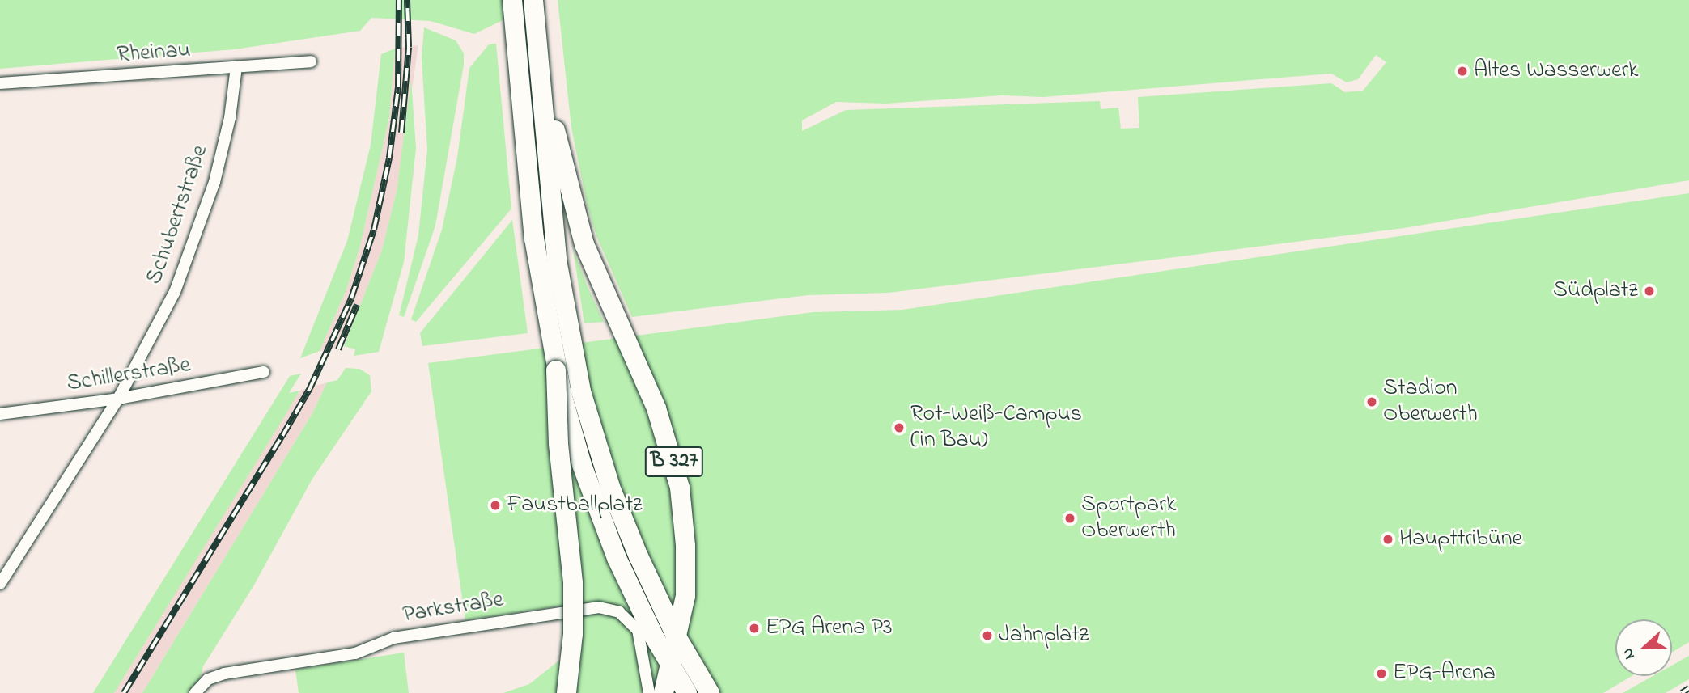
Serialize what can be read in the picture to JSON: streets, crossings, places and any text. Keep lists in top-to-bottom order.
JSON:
{
  "streets": {
    "highway": ["B 327"],
    "street": [
      "Rheinau",
      "Schubertstraße",
      "Schillerstraße",
      "Parkstraße"
    ]
  },
  "crossings": [
    ["Rheinau", "Schubertstraße"],
    ["Schubertstraße", "Schillerstraße"]
  ],
  "places": [
    "Altes Wasserwerk",
    "Südplatz",
    "Stadion Oberwerth",
    "Rot-Weiß-Campus (in Bau)",
    "Faustballplatz",
    "Sportpark Oberwerth",
    "Haupttribüne",
    "EPG Arena P3",
    "Jahnplatz",
    "EPG-Arena"
  ],
  "north": "left"
}
